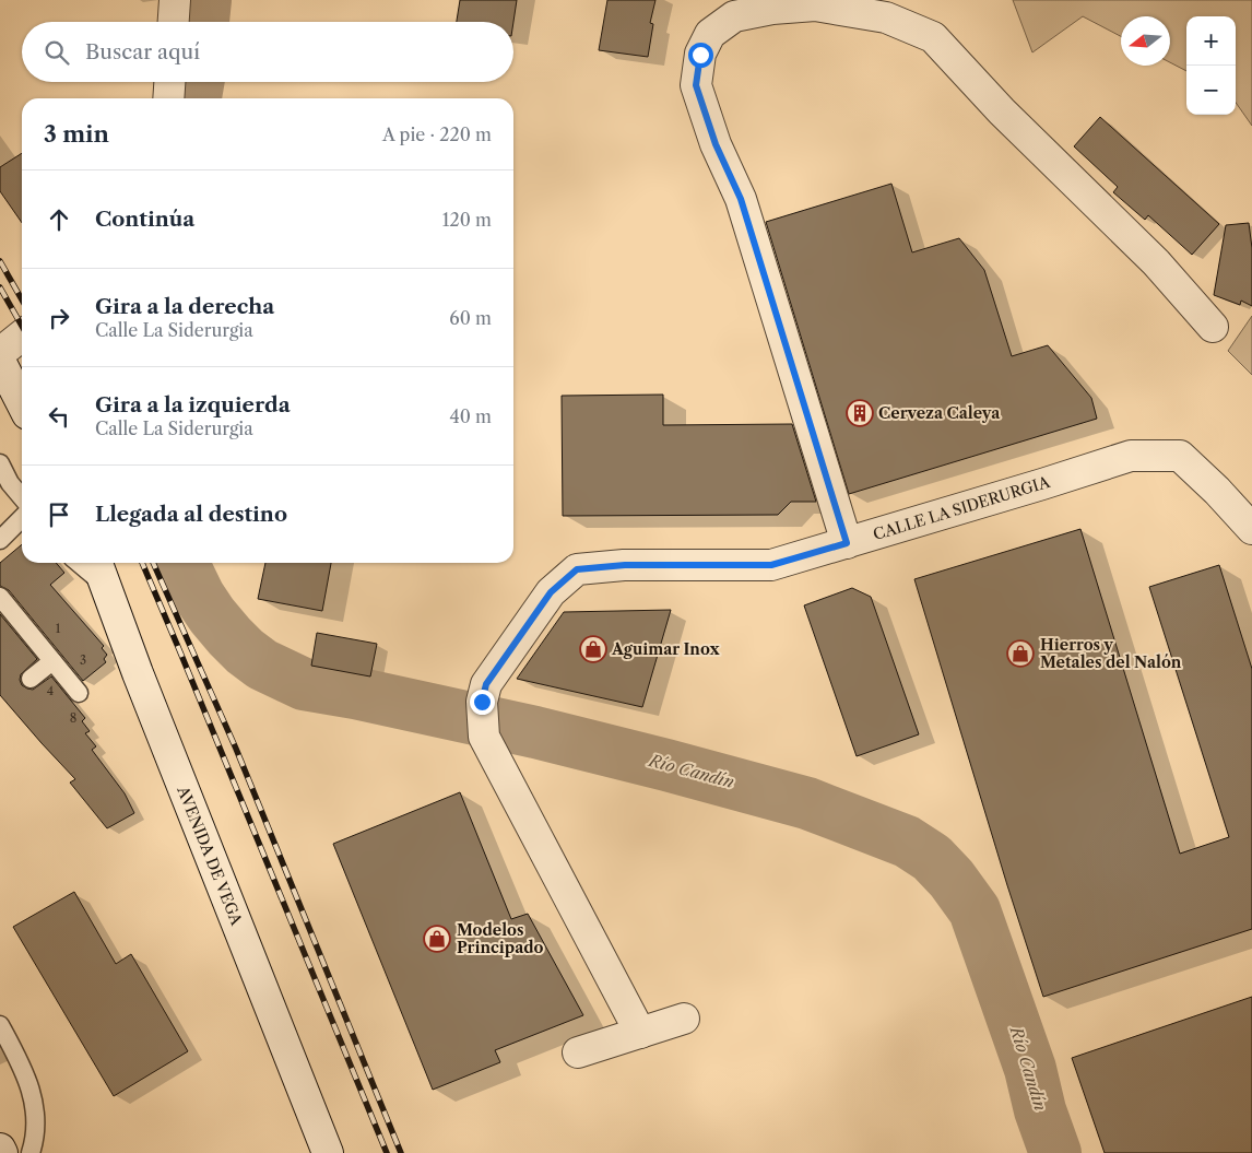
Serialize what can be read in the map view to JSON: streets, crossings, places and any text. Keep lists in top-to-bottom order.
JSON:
{
  "streets": {
    "street": ["CALLE LA SIDERURGIA", "AVENIDA DE VEGA"]
  },
  "water": ["Río Candín"],
  "places": {
    "building": ["Cerveza Caleya"],
    "shop": ["Aguimar Inox", "Hierros y Metales del Nalón", "Modelos Principado"]
  },
  "house_numbers": [
    "1",
    "3",
    "4",
    "8"
  ],
  "north": "left",
  "page": {
    "map_buttons": ["+", "−"],
    "search": "Buscar aquí",
    "heading": ["3 min", "A pie · 220 m"],
    "list": [
      ["Continúa", "120 m"],
      ["Gira a la derecha", "Calle La Siderurgia", "60 m"],
      ["Gira a la izquierda", "Calle La Siderurgia", "40 m"],
      "Llegada al destino"
    ]
  }
}
